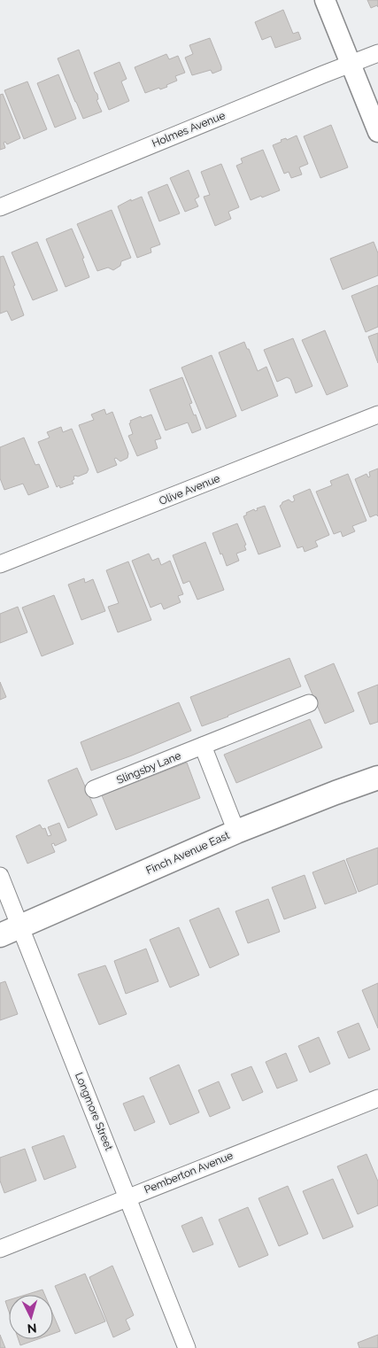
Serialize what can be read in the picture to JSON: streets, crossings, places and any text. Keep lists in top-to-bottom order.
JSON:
{
  "streets": {
    "main road": ["Finch Avenue East"],
    "street": [
      "Holmes Avenue",
      "Olive Avenue",
      "Slingsby Lane",
      "Longmore Street",
      "Pemberton Avenue"
    ]
  },
  "crossings": [
    ["Finch Avenue East", "Longmore Street"],
    ["Longmore Street", "Pemberton Avenue"]
  ],
  "north": "bottom"
}
